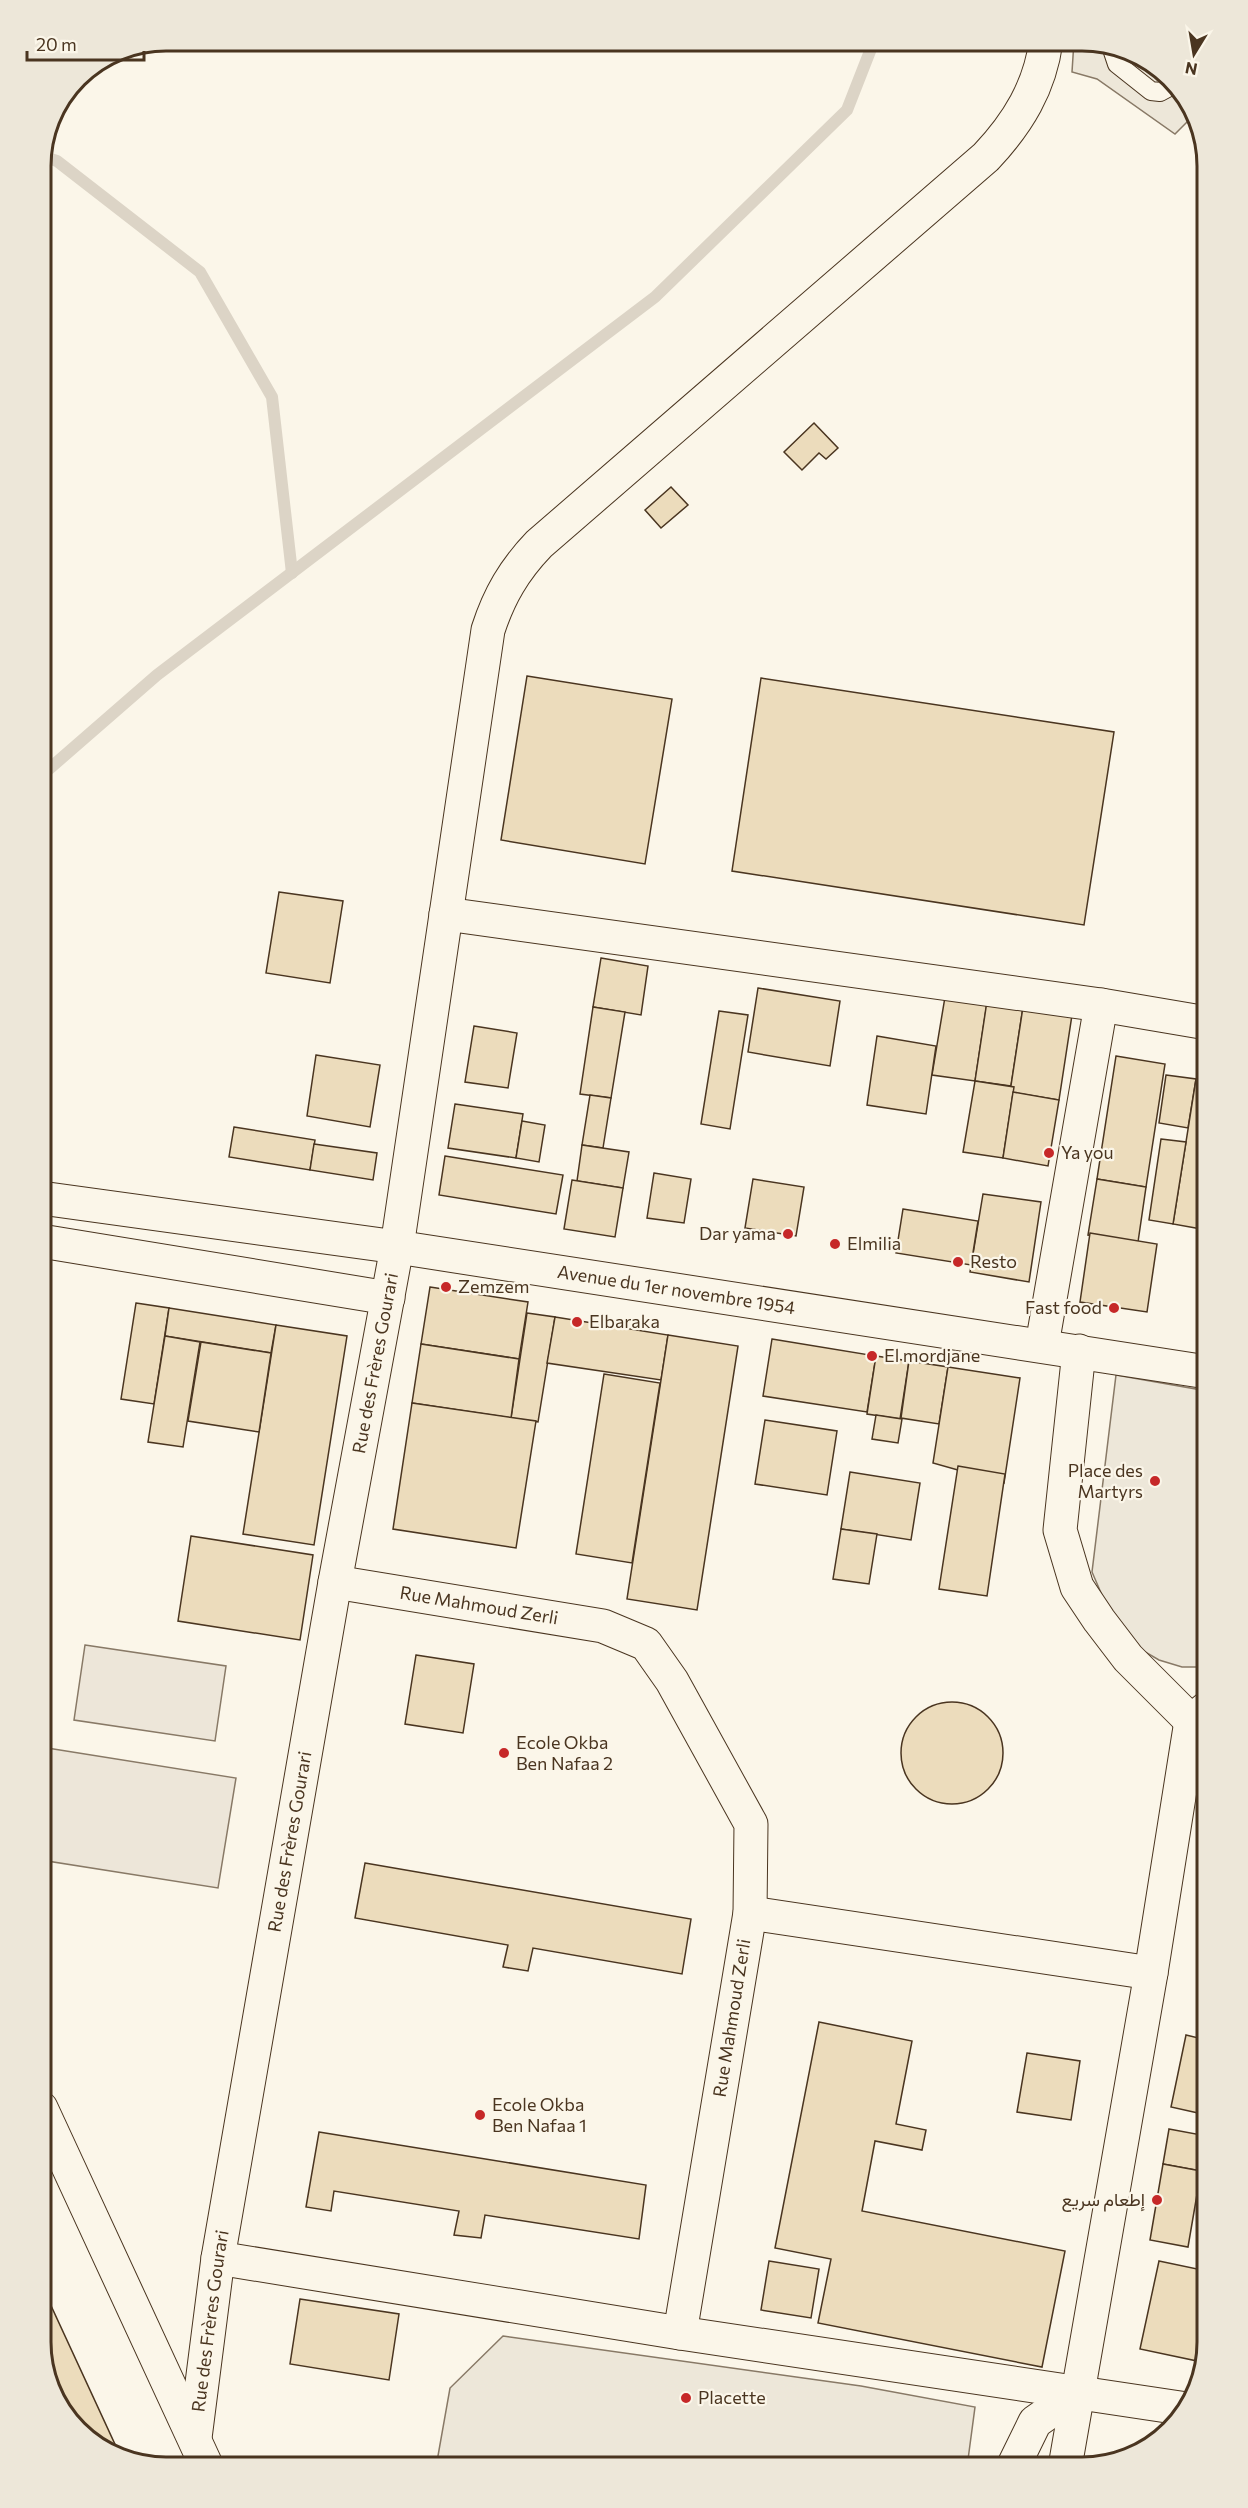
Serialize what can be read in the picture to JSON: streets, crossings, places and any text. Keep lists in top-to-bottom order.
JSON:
{
  "streets": {
    "street": ["Avenue du 1er novembre 1954", "Rue des Frères Gourari", "Rue Mahmoud Zerli"]
  },
  "crossings": [
    ["Avenue du 1er novembre 1954", "Rue des Frères Gourari"],
    ["Rue des Frères Gourari", "Rue Mahmoud Zerli"]
  ],
  "places": [
    "Ya you",
    "Dar yama",
    "Elmilia",
    "Resto",
    "Zemzem",
    "Fast food",
    "Elbaraka",
    "El mordjane",
    "Place des Martyrs",
    "Ecole Okba Ben Nafaa 2",
    "Ecole Okba Ben Nafaa 1",
    "إطعام سريع",
    "Placette"
  ],
  "scale_bar": "20 m",
  "north": "bottom"
}
